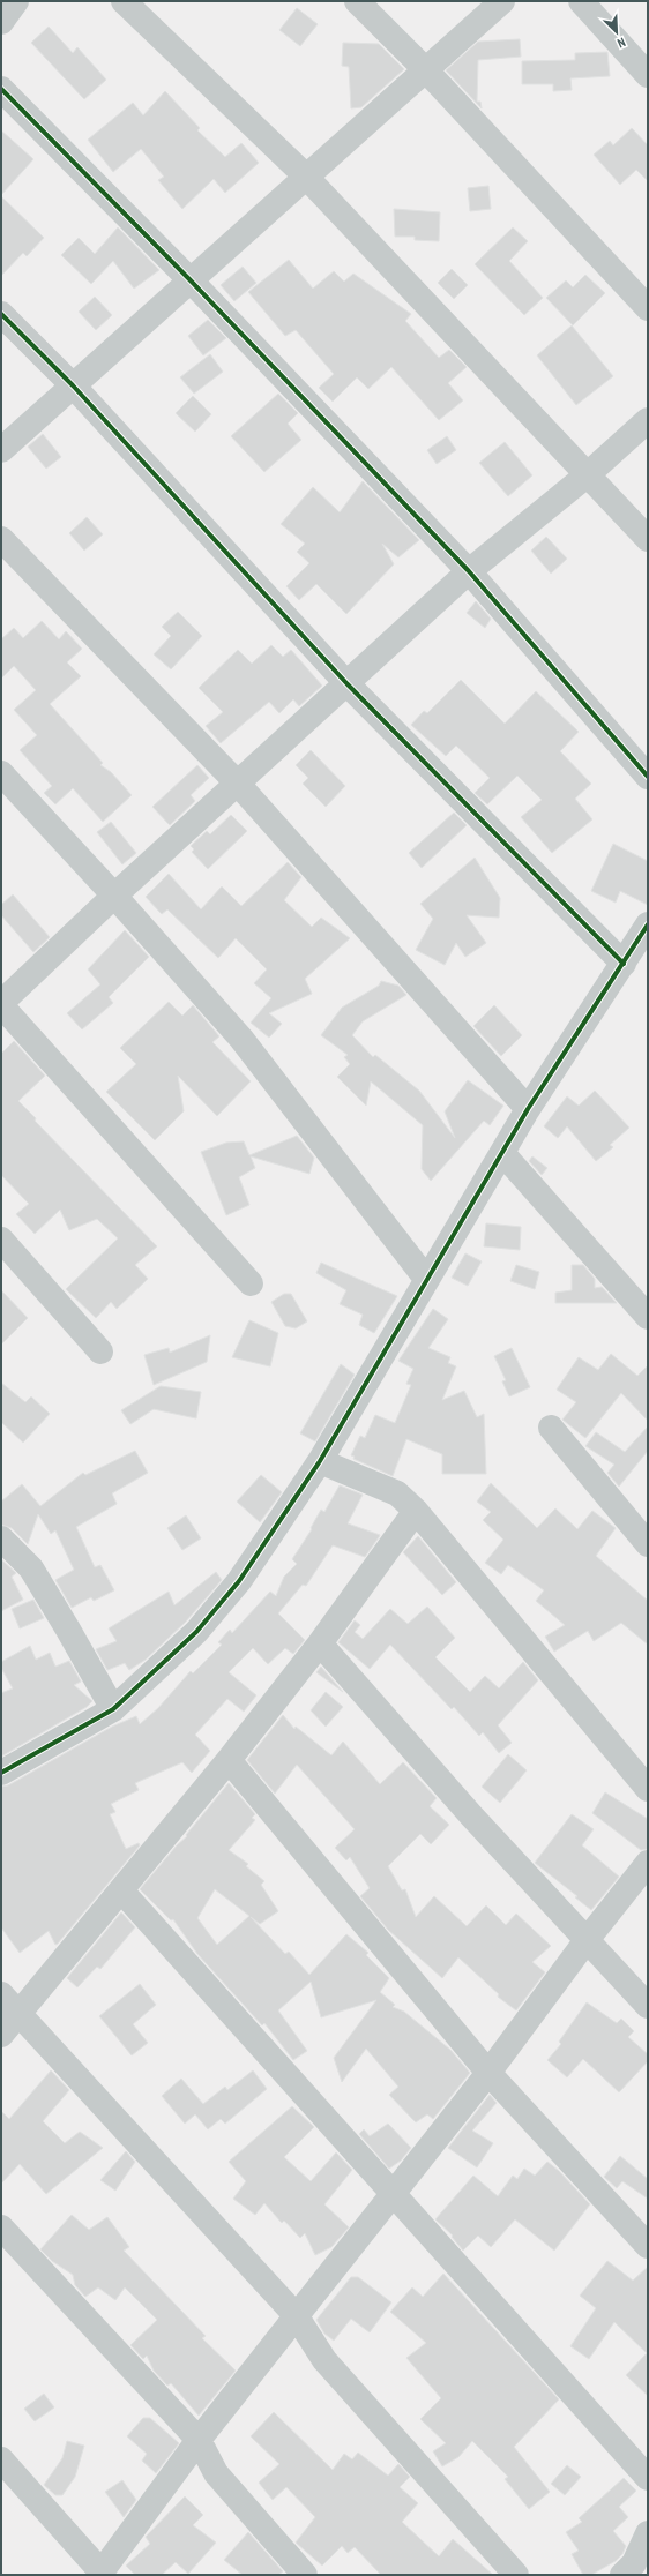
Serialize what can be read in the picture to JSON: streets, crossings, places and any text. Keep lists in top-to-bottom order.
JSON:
{
  "north": "bottom right"
}
